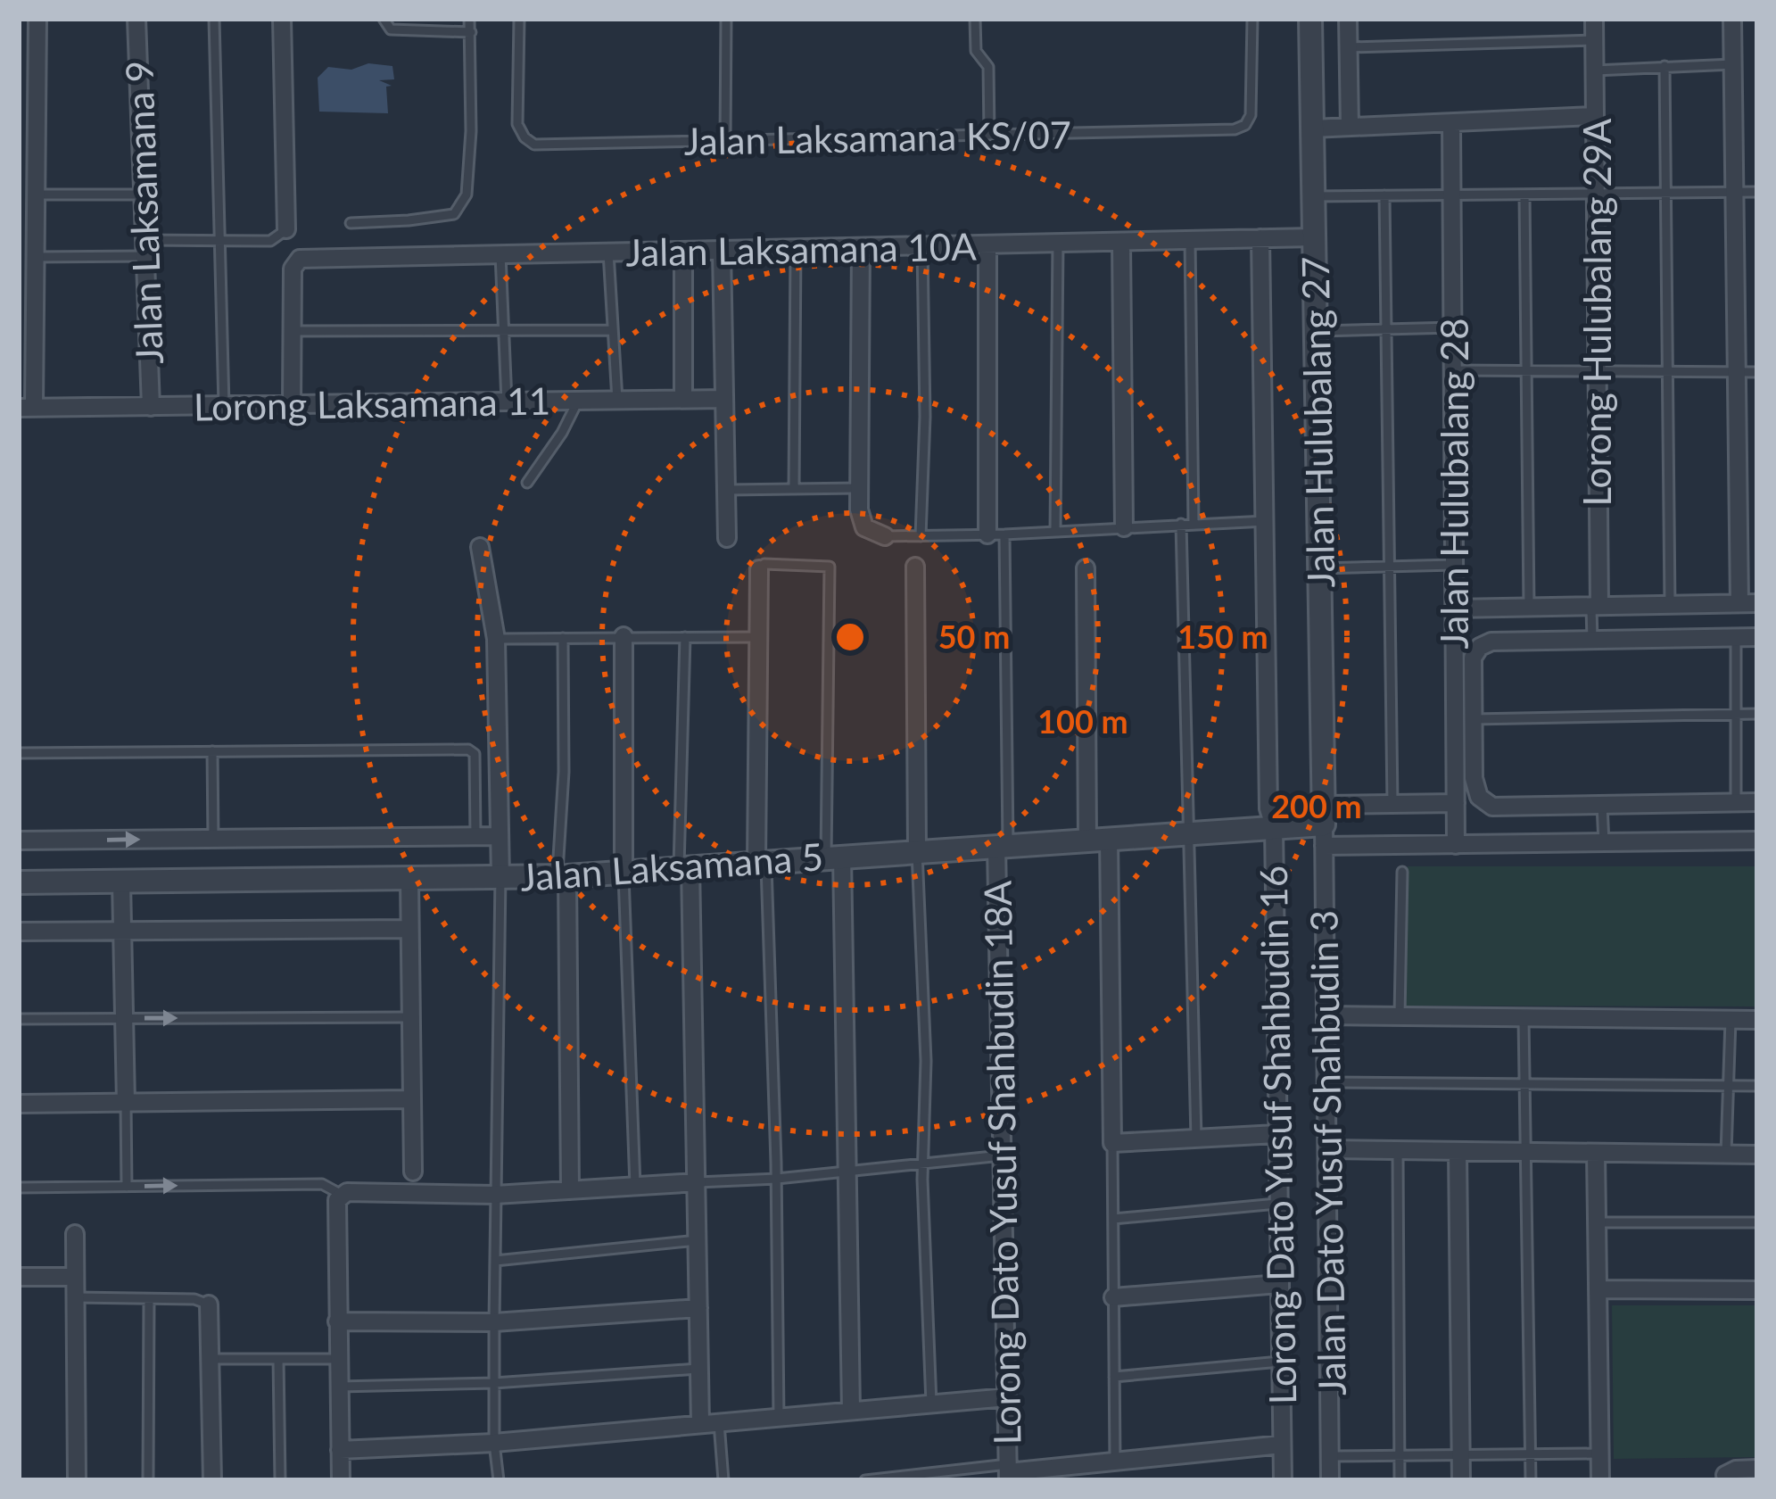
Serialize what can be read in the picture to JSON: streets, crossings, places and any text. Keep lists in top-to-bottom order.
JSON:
{
  "streets": {
    "street": [
      "Jalan Laksamana 9",
      "Jalan Laksamana 10A",
      "Lorong Hulubalang 29A",
      "Lorong Laksamana 11",
      "Jalan Hulubalang 27",
      "Jalan Hulubalang 28",
      "Jalan Laksamana 5",
      "Lorong Dato Yusuf Shahbudin 16",
      "Jalan Dato Yusuf Shahbudin 3",
      "Lorong Dato Yusuf Shahbudin 18A"
    ],
    "lane": ["Jalan Laksamana KS/07"]
  },
  "crossings": [
    ["Jalan Laksamana 9", "Lorong Laksamana 11"],
    ["Jalan Laksamana 10A", "Jalan Hulubalang 27"],
    ["Jalan Laksamana 10A", "Lorong Dato Yusuf Shahbudin 16"],
    ["Jalan Hulubalang 27", "Jalan Laksamana 5"],
    ["Jalan Hulubalang 27", "Jalan Dato Yusuf Shahbudin 3"],
    ["Jalan Laksamana 5", "Lorong Dato Yusuf Shahbudin 16"],
    ["Jalan Laksamana 5", "Jalan Dato Yusuf Shahbudin 3"],
    ["Jalan Laksamana 5", "Lorong Dato Yusuf Shahbudin 18A"]
  ],
  "rings": [
    "50 m",
    "150 m",
    "100 m",
    "200 m"
  ]
}
